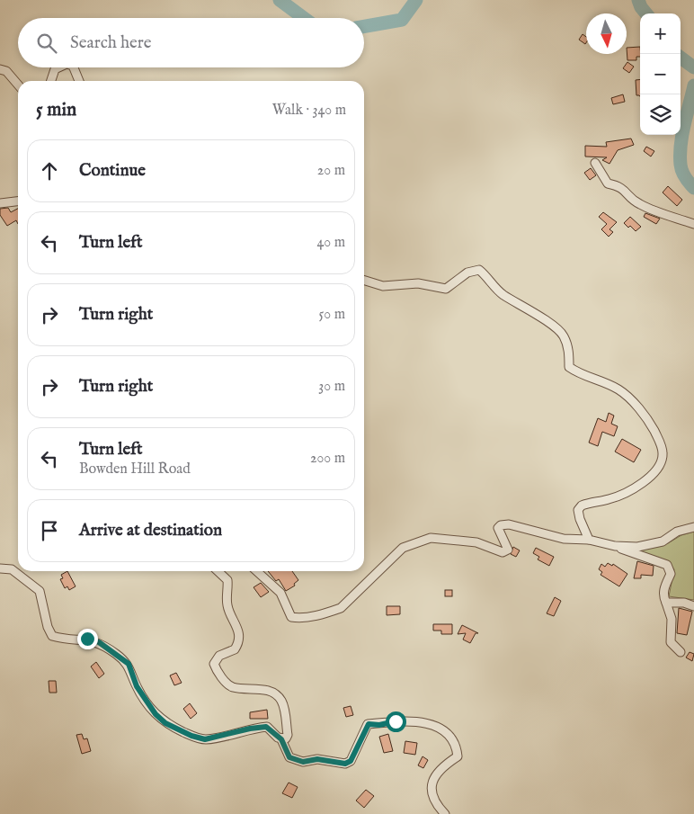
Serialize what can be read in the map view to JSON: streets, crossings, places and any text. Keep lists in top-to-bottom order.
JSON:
{
  "north": "bottom",
  "page": {
    "map_buttons": ["+", "−"],
    "search": "Search here",
    "heading": ["5 min", "Walk · 340 m"],
    "list": [
      ["Continue", "20 m"],
      ["Turn left", "40 m"],
      ["Turn right", "50 m"],
      ["Turn right", "30 m"],
      ["Turn left", "Bowden Hill Road", "200 m"],
      "Arrive at destination"
    ]
  }
}
